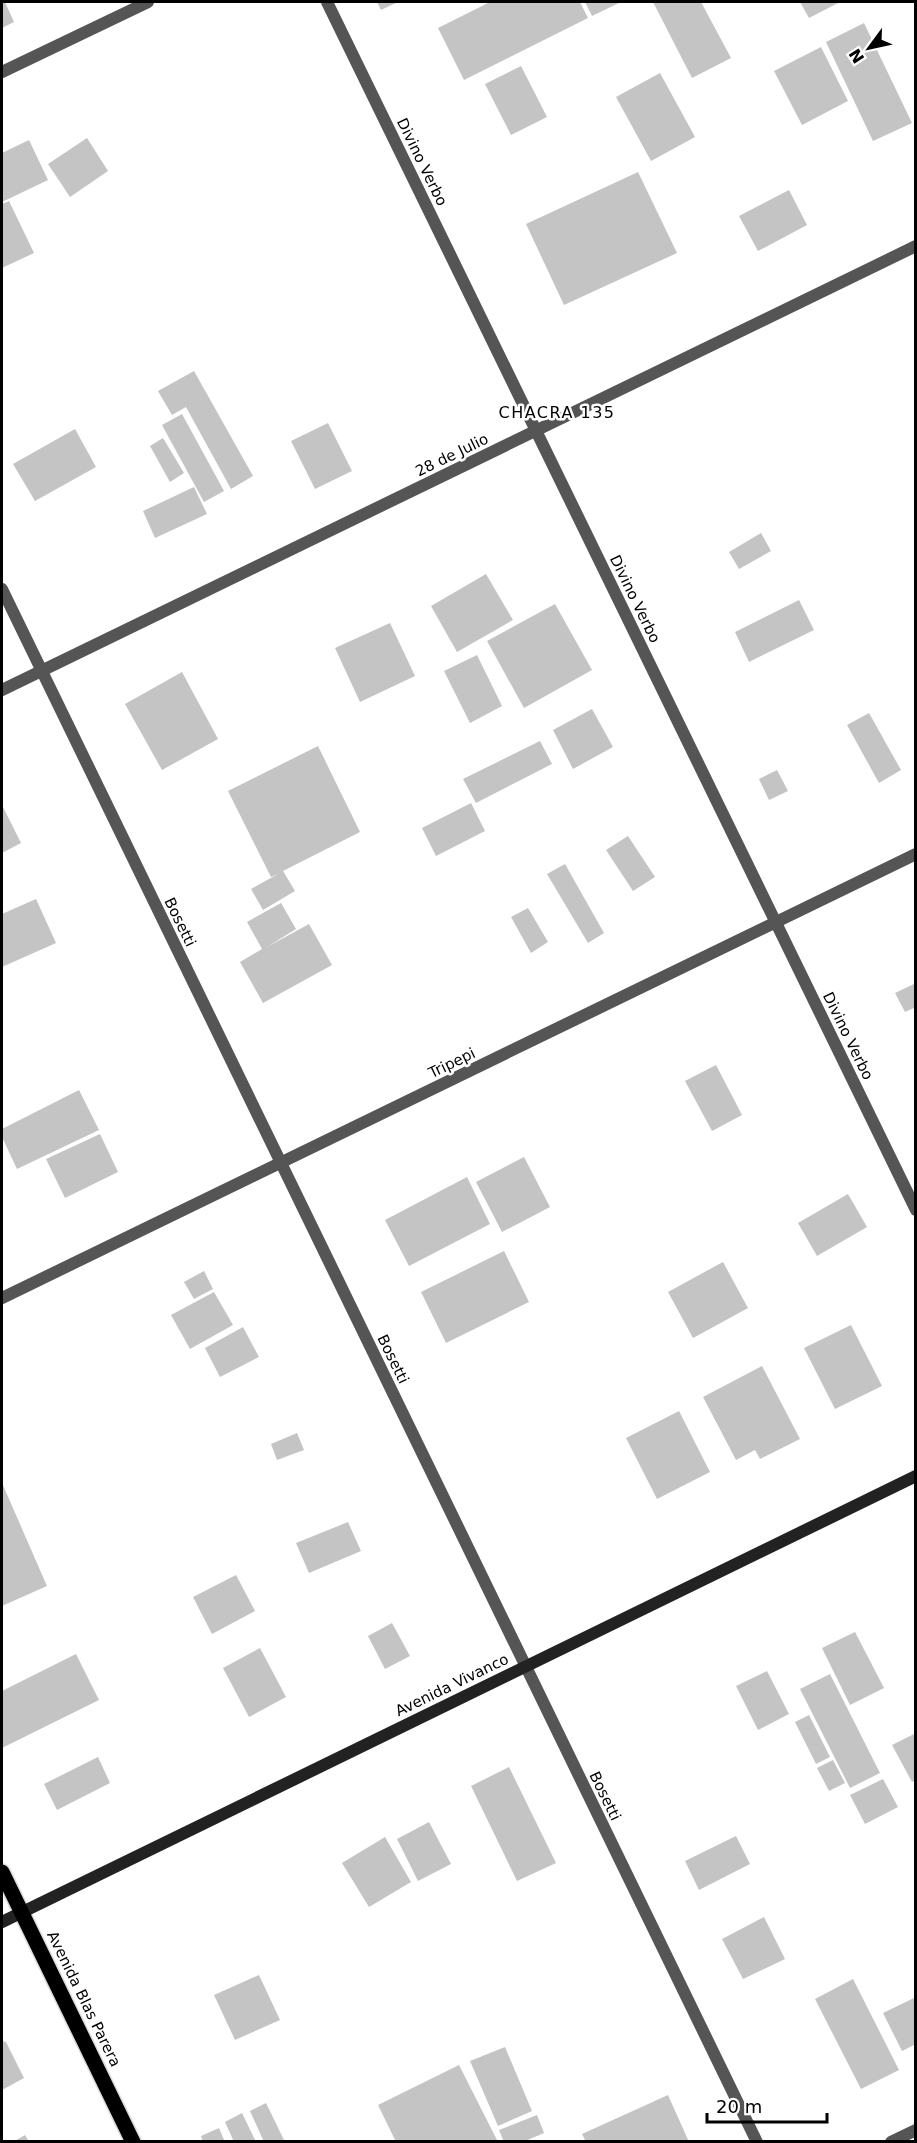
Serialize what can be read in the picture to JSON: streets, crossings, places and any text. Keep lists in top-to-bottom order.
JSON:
{
  "streets": {
    "main road": ["Avenida Blas Parera"],
    "street": [
      "Divino Verbo",
      "28 de Julio",
      "Bosetti",
      "Tripepi",
      "Avenida Vivanco"
    ]
  },
  "crossings": [
    ["Divino Verbo", "28 de Julio"],
    ["Divino Verbo", "Tripepi"],
    ["28 de Julio", "Bosetti"],
    ["Bosetti", "Tripepi"],
    ["Bosetti", "Avenida Vivanco"],
    ["Avenida Vivanco", "Avenida Blas Parera"]
  ],
  "districts": ["CHACRA 135"],
  "scale_bar": "20 m",
  "north": "bottom left"
}
